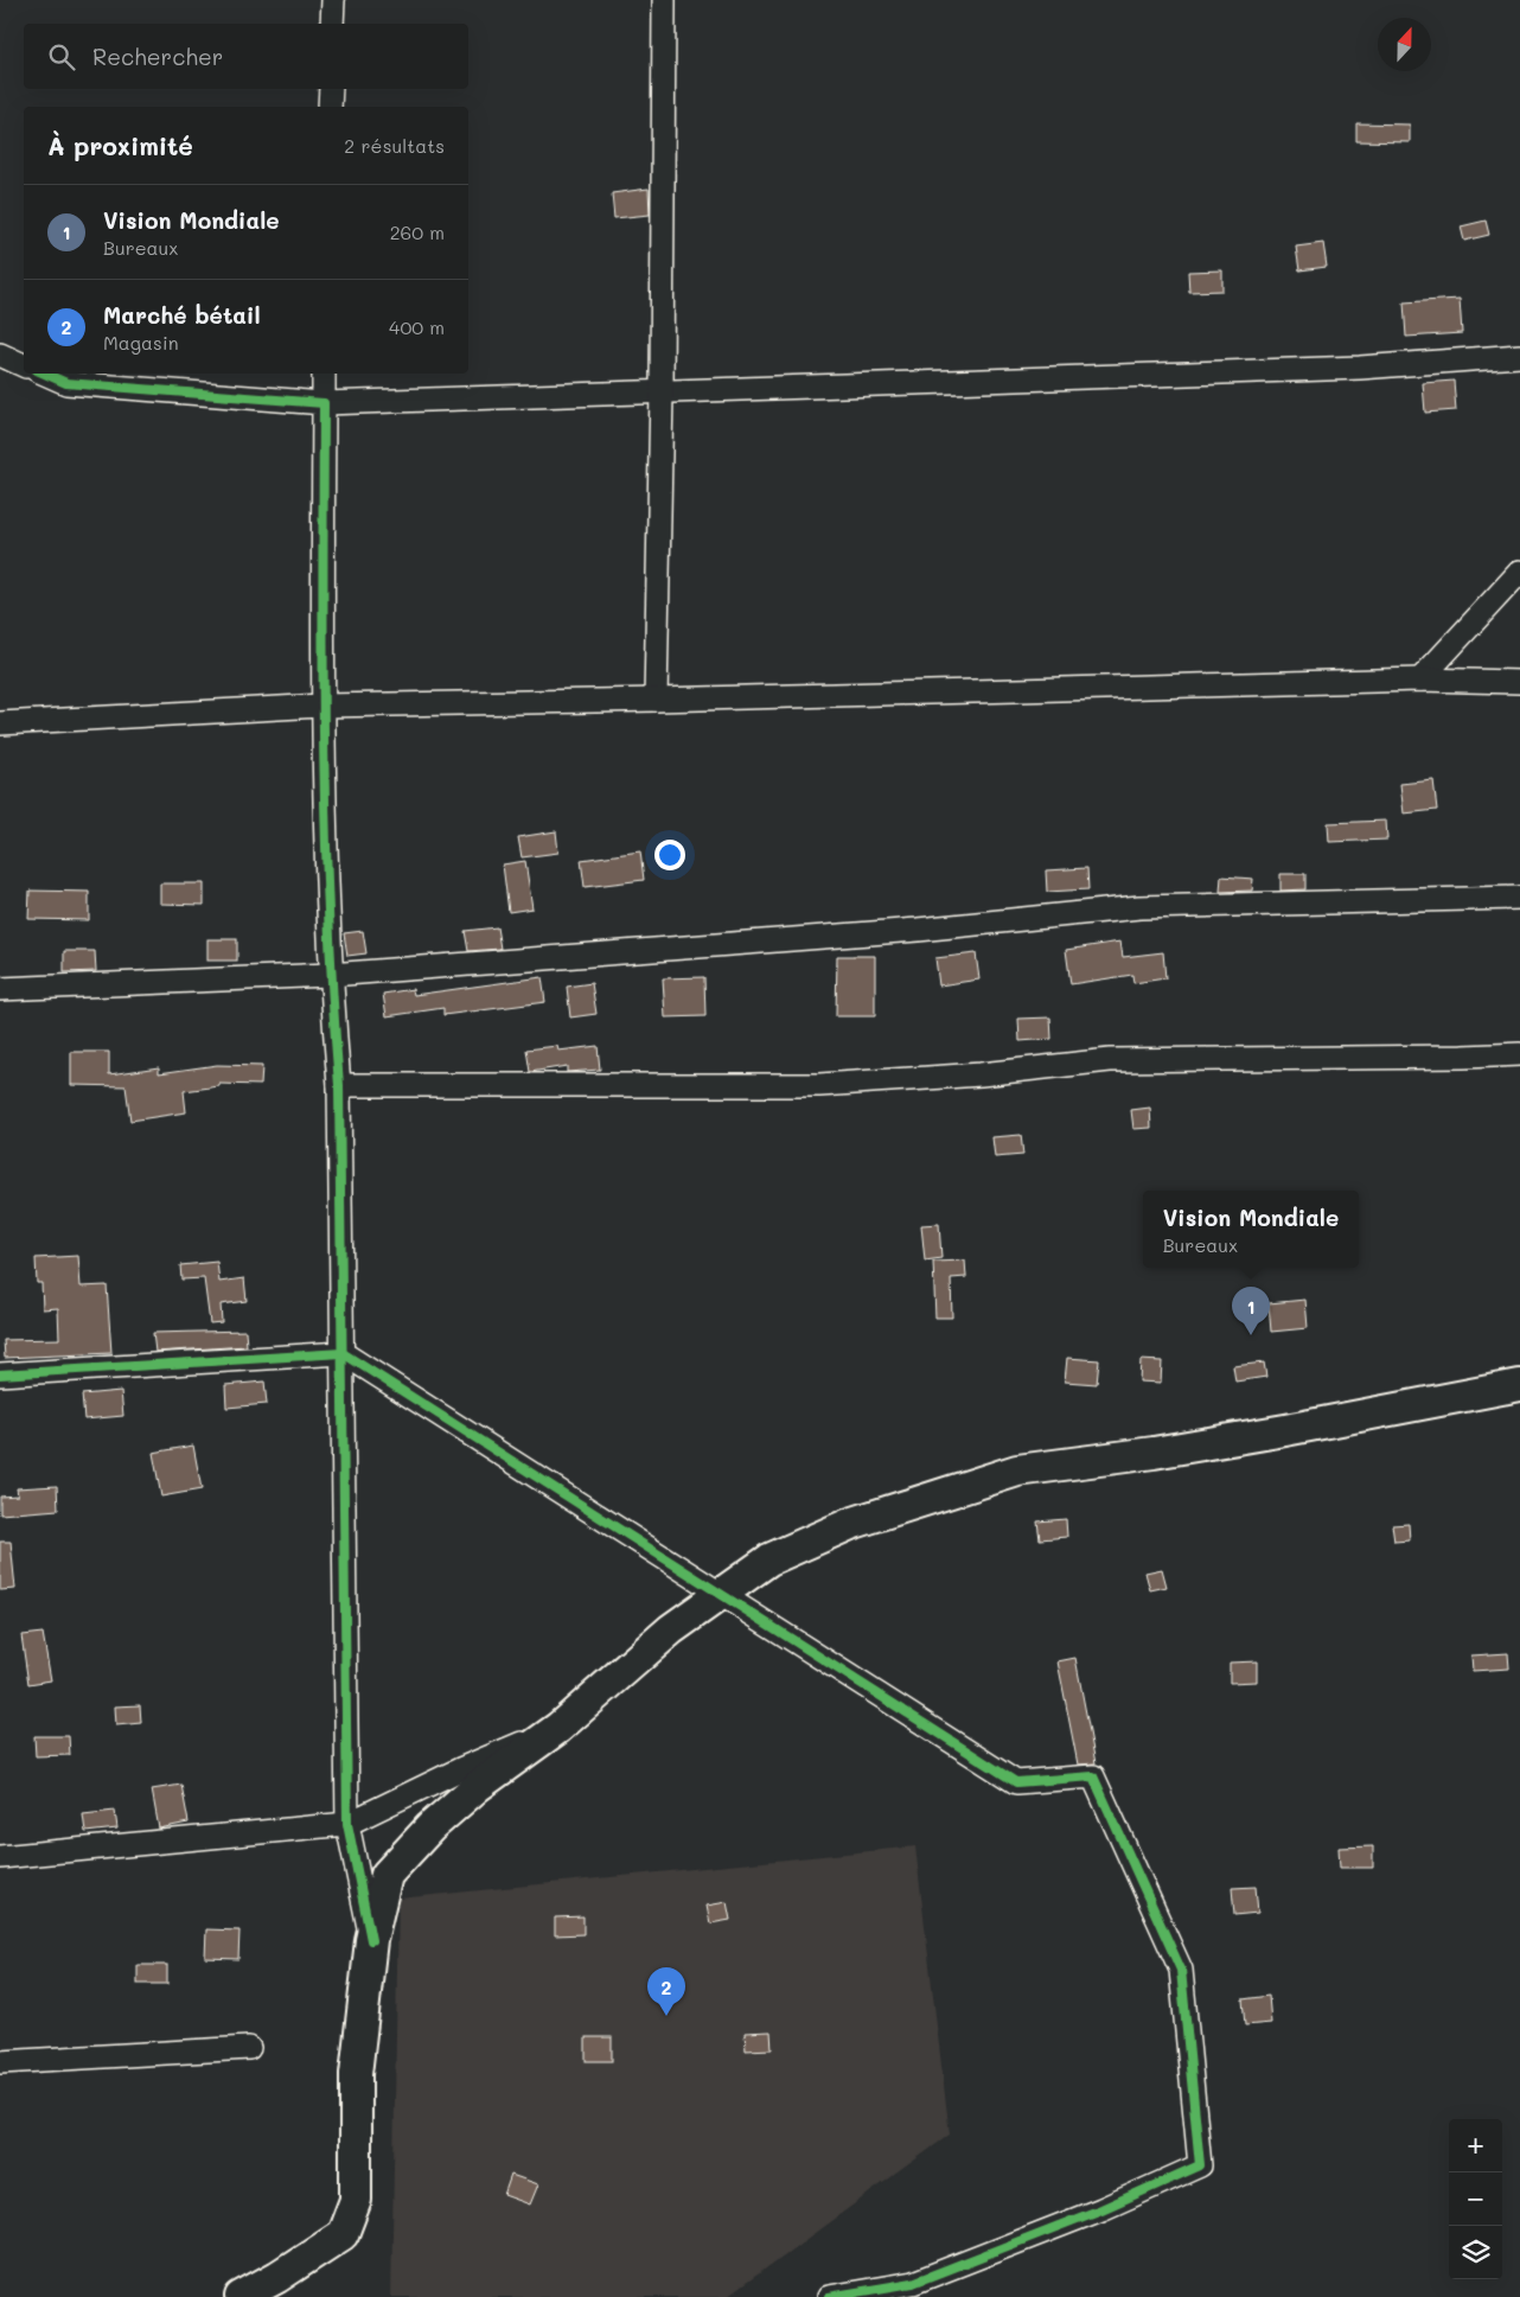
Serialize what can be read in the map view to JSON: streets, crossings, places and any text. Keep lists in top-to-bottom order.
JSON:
{
  "north": "top",
  "page": {
    "search": "Rechercher",
    "heading": ["À proximité", "2 résultats"],
    "list": [
      {
        "mark": "1",
        "name": "Vision Mondiale",
        "note": "Bureaux",
        "value": "260 m"
      },
      {
        "mark": "2",
        "name": "Marché bétail",
        "note": "Magasin",
        "value": "400 m"
      }
    ],
    "popup": ["Vision Mondiale", "Bureaux"],
    "pins": ["1", "2"],
    "map_buttons": ["+", "−"]
  }
}
